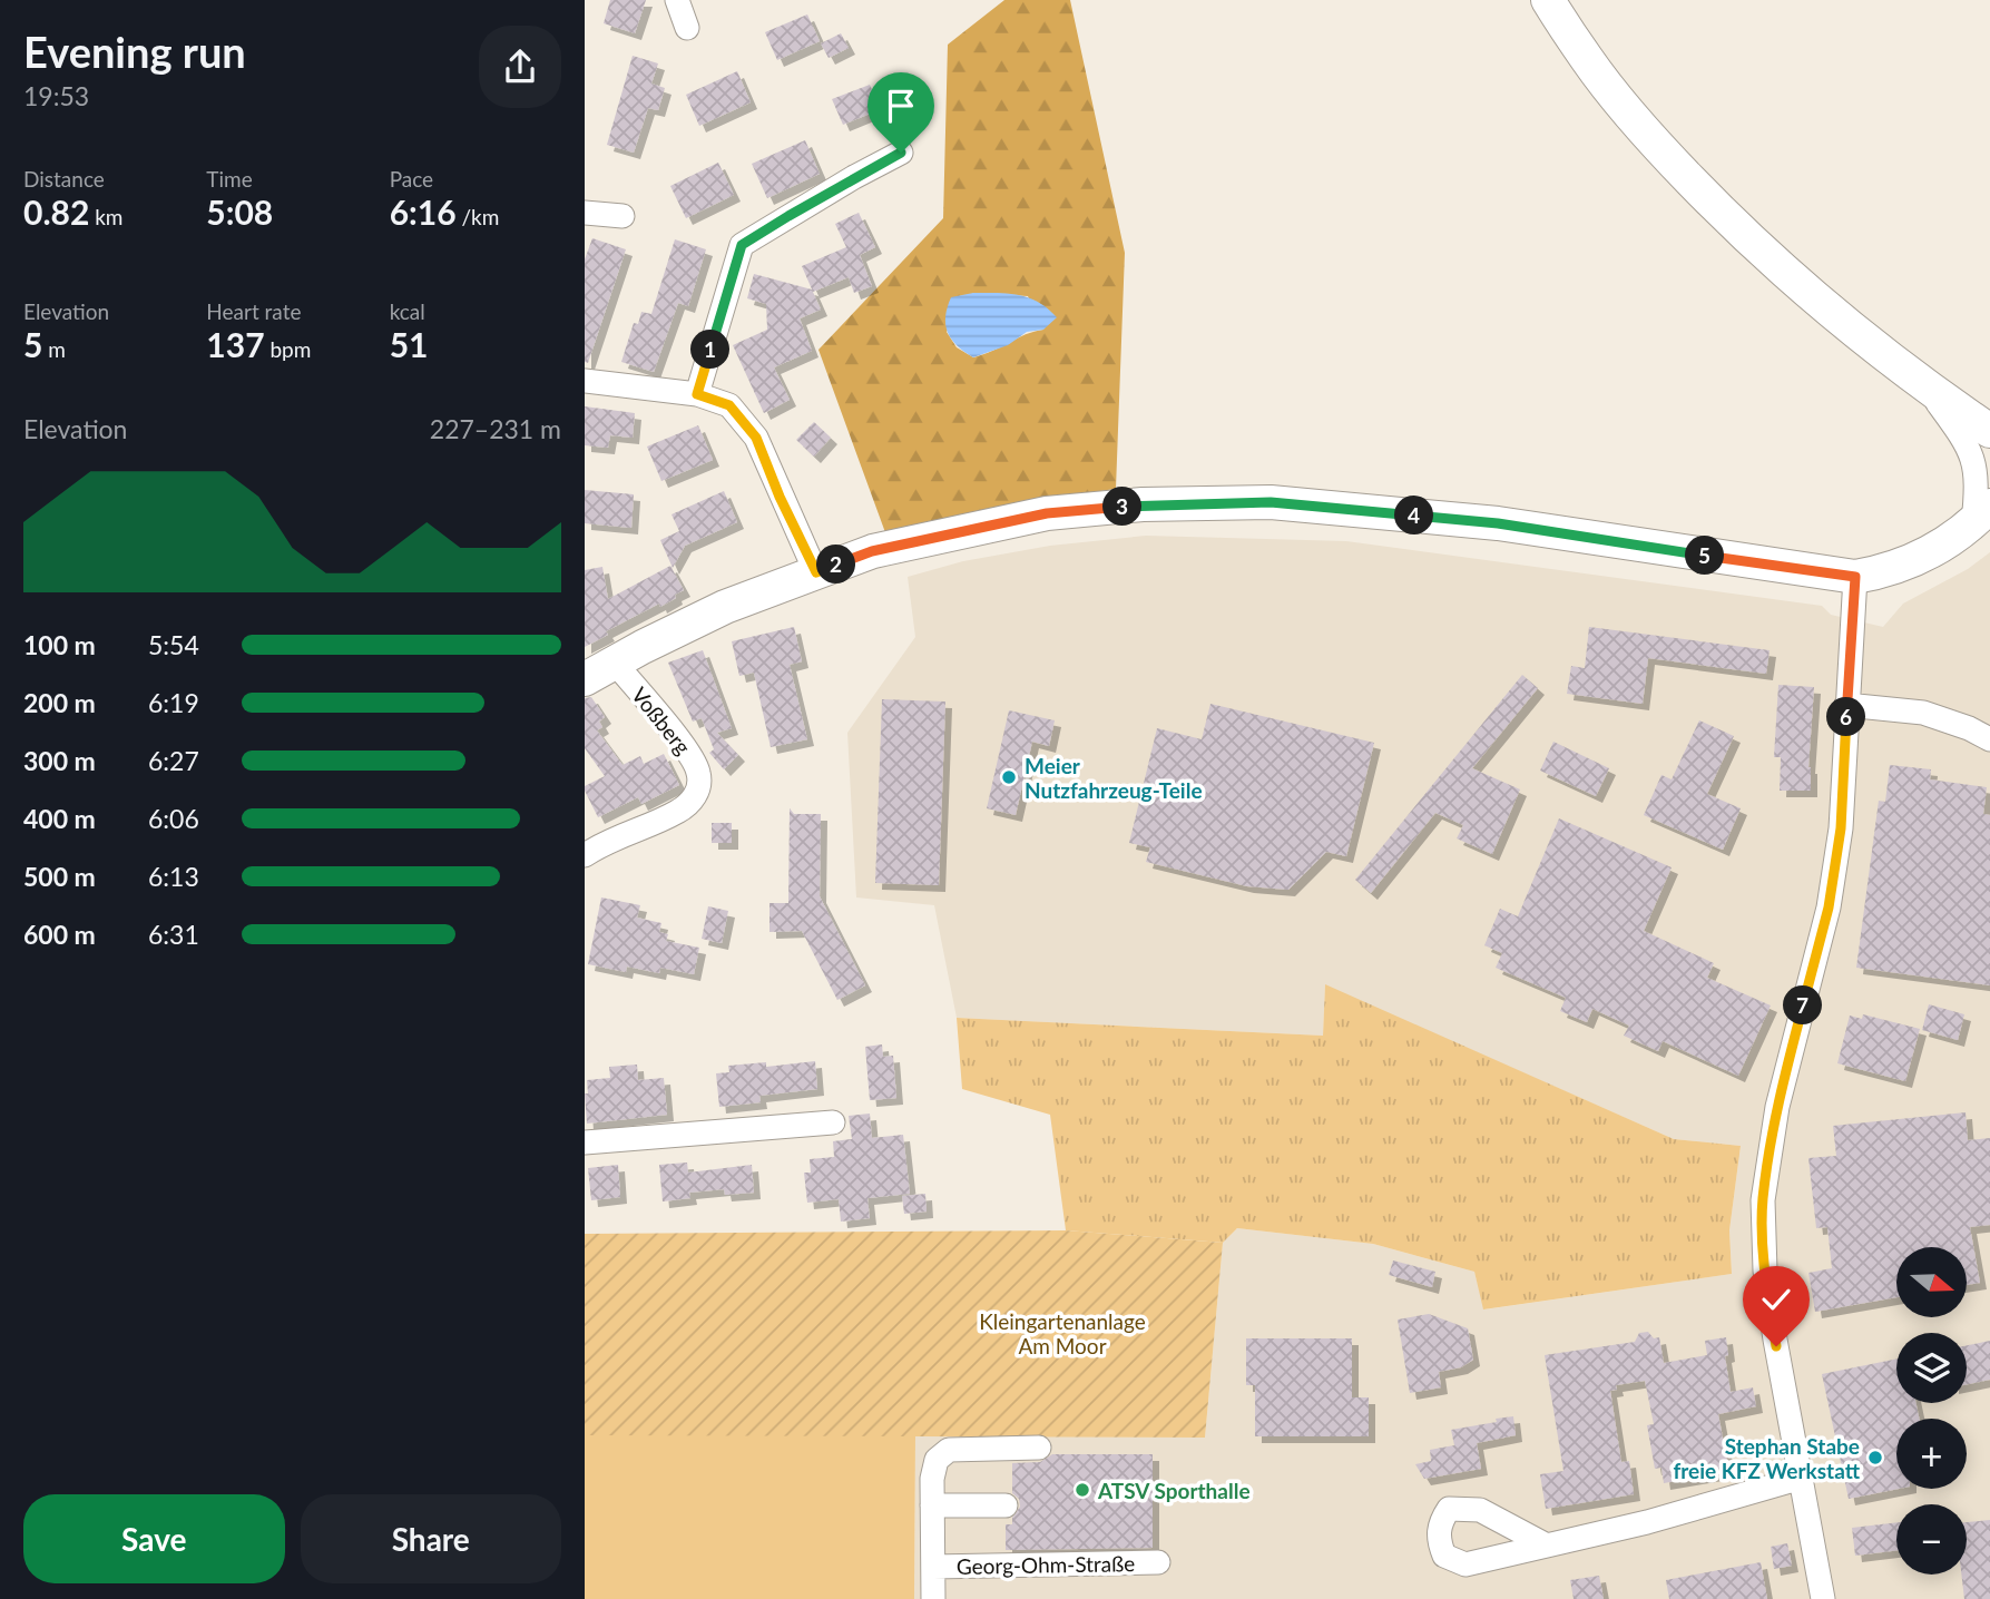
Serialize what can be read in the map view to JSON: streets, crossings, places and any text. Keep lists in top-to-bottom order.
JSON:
{
  "streets": {
    "street": ["Voßberg", "Georg-Ohm-Straße"]
  },
  "parks": ["Kleingartenanlage Am Moor"],
  "places": ["Meier Nutzfahrzeug-Teile", "Stephan Stabe freie KFZ Werkstatt", "ATSV Sporthalle"],
  "north": "right",
  "page": {
    "heading": ["Evening run", "19:53"],
    "stats": [
      ["Distance", "0.82 km"],
      ["Time", "5:08"],
      ["Pace", "6:16 /km"],
      ["Elevation", "5 m"],
      ["Heart rate", "137 bpm"],
      ["kcal", "51"]
    ],
    "pins": [
      "1",
      "3",
      "4",
      "5",
      "2",
      "6",
      "7"
    ],
    "chart": ["Elevation", "227–231 m"],
    "list": [
      {
        "name": "100 m",
        "note": "5:54"
      },
      {
        "name": "200 m",
        "note": "6:19"
      },
      {
        "name": "300 m",
        "note": "6:27"
      },
      {
        "name": "400 m",
        "note": "6:06"
      },
      {
        "name": "500 m",
        "note": "6:13"
      },
      {
        "name": "600 m",
        "note": "6:31"
      }
    ],
    "map_buttons": ["+", "−"],
    "buttons": ["Save", "Share"]
  }
}
